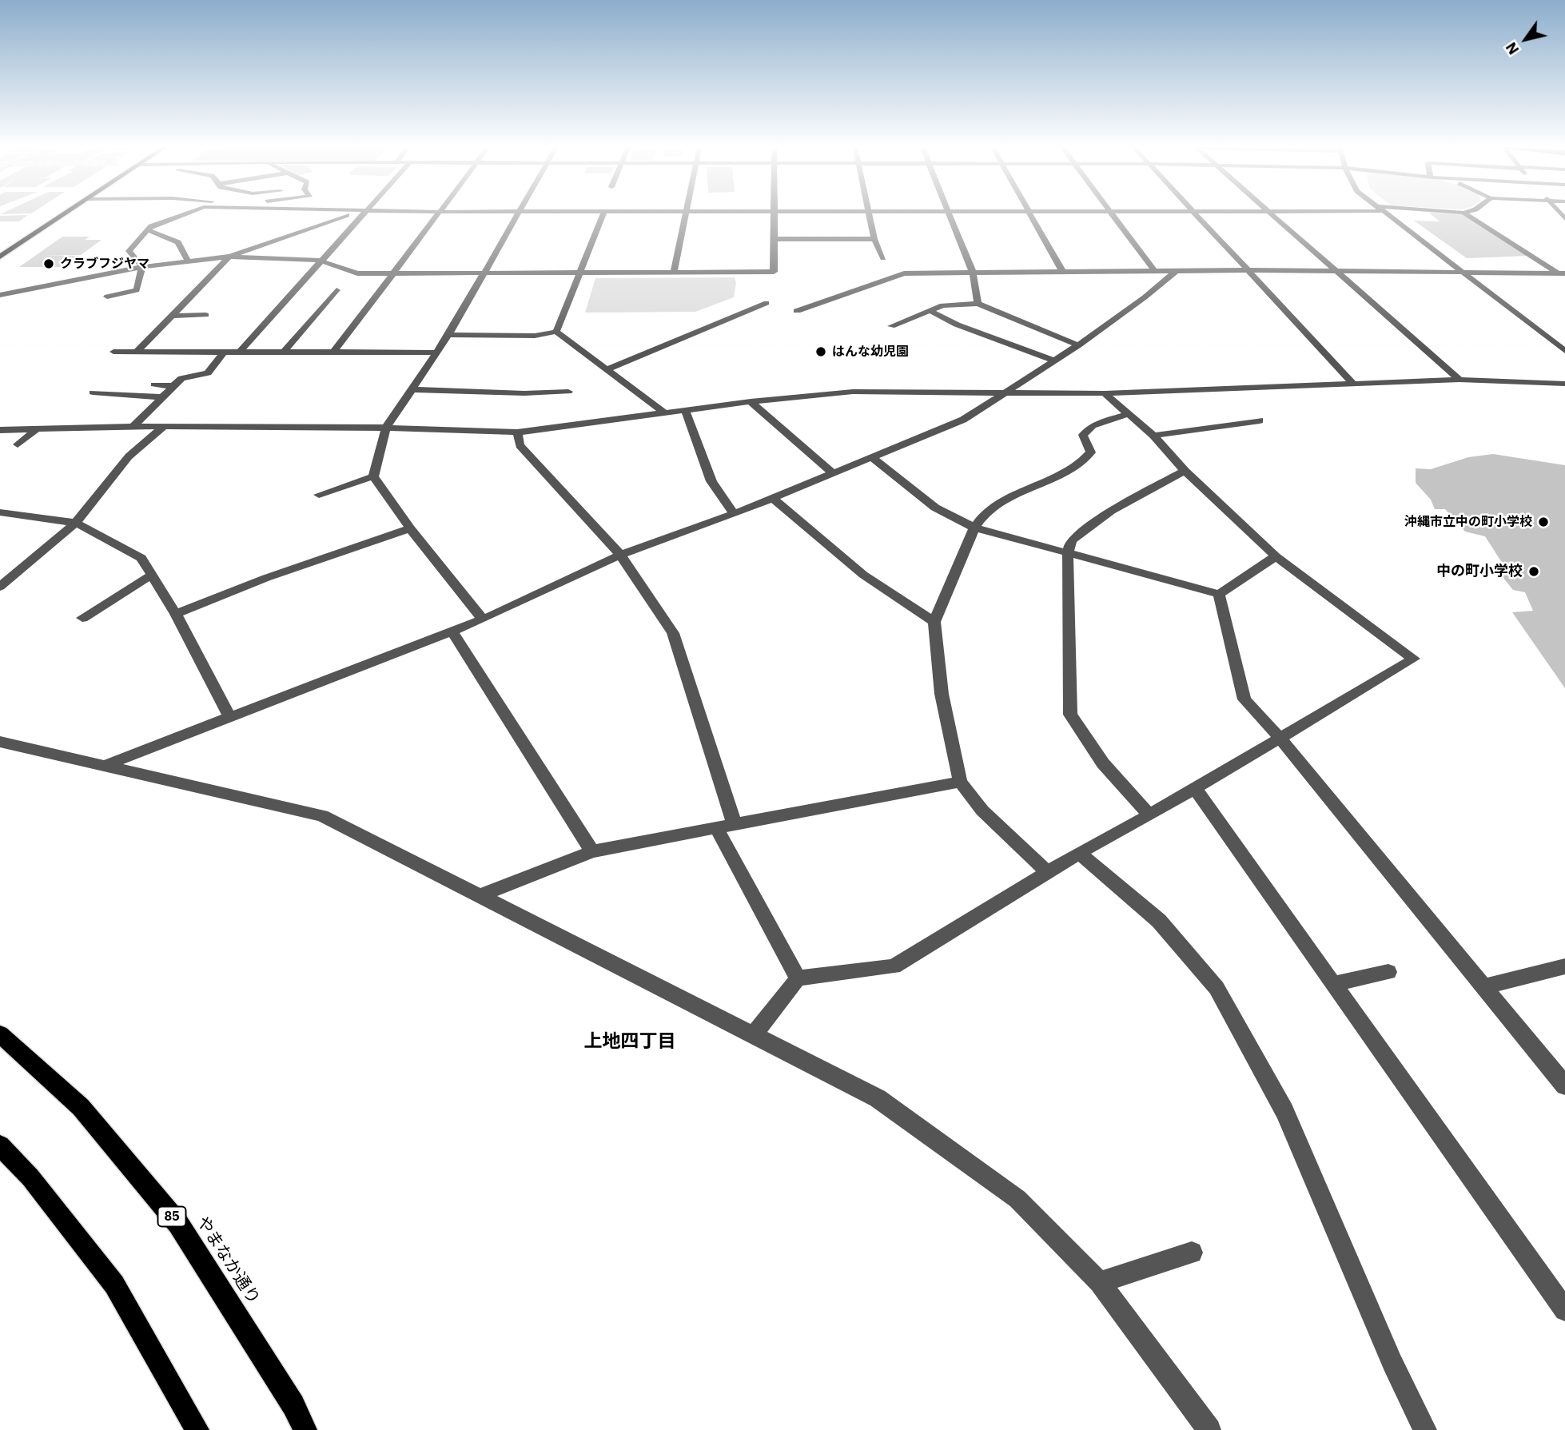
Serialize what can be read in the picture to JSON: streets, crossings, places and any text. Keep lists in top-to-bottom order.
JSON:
{
  "streets": {
    "main road": ["85", "やまなか通り"]
  },
  "districts": ["上地四丁目"],
  "places": [
    "クラブフジヤマ",
    "はんな幼児園",
    "沖縄市立中の町小学校",
    "中の町小学校"
  ],
  "north": "bottom left"
}
